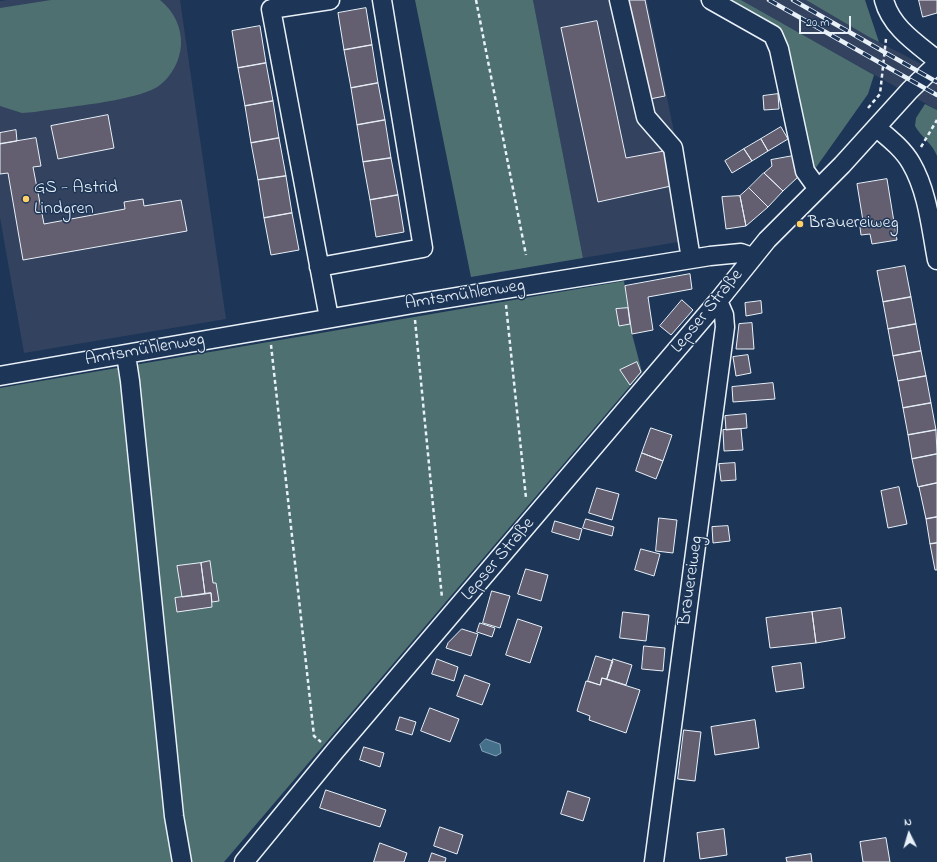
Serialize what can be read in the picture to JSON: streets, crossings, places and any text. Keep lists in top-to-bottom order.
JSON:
{
  "streets": {
    "street": ["Amtsmühlenweg", "Lepser Straße", "Brauereiweg"]
  },
  "crossings": [
    ["Amtsmühlenweg", "Lepser Straße"],
    ["Lepser Straße", "Brauereiweg"]
  ],
  "places": ["GS - Astrid Lindgren", "Brauereiweg"],
  "scale_bar": "20 m",
  "north": "top"
}
